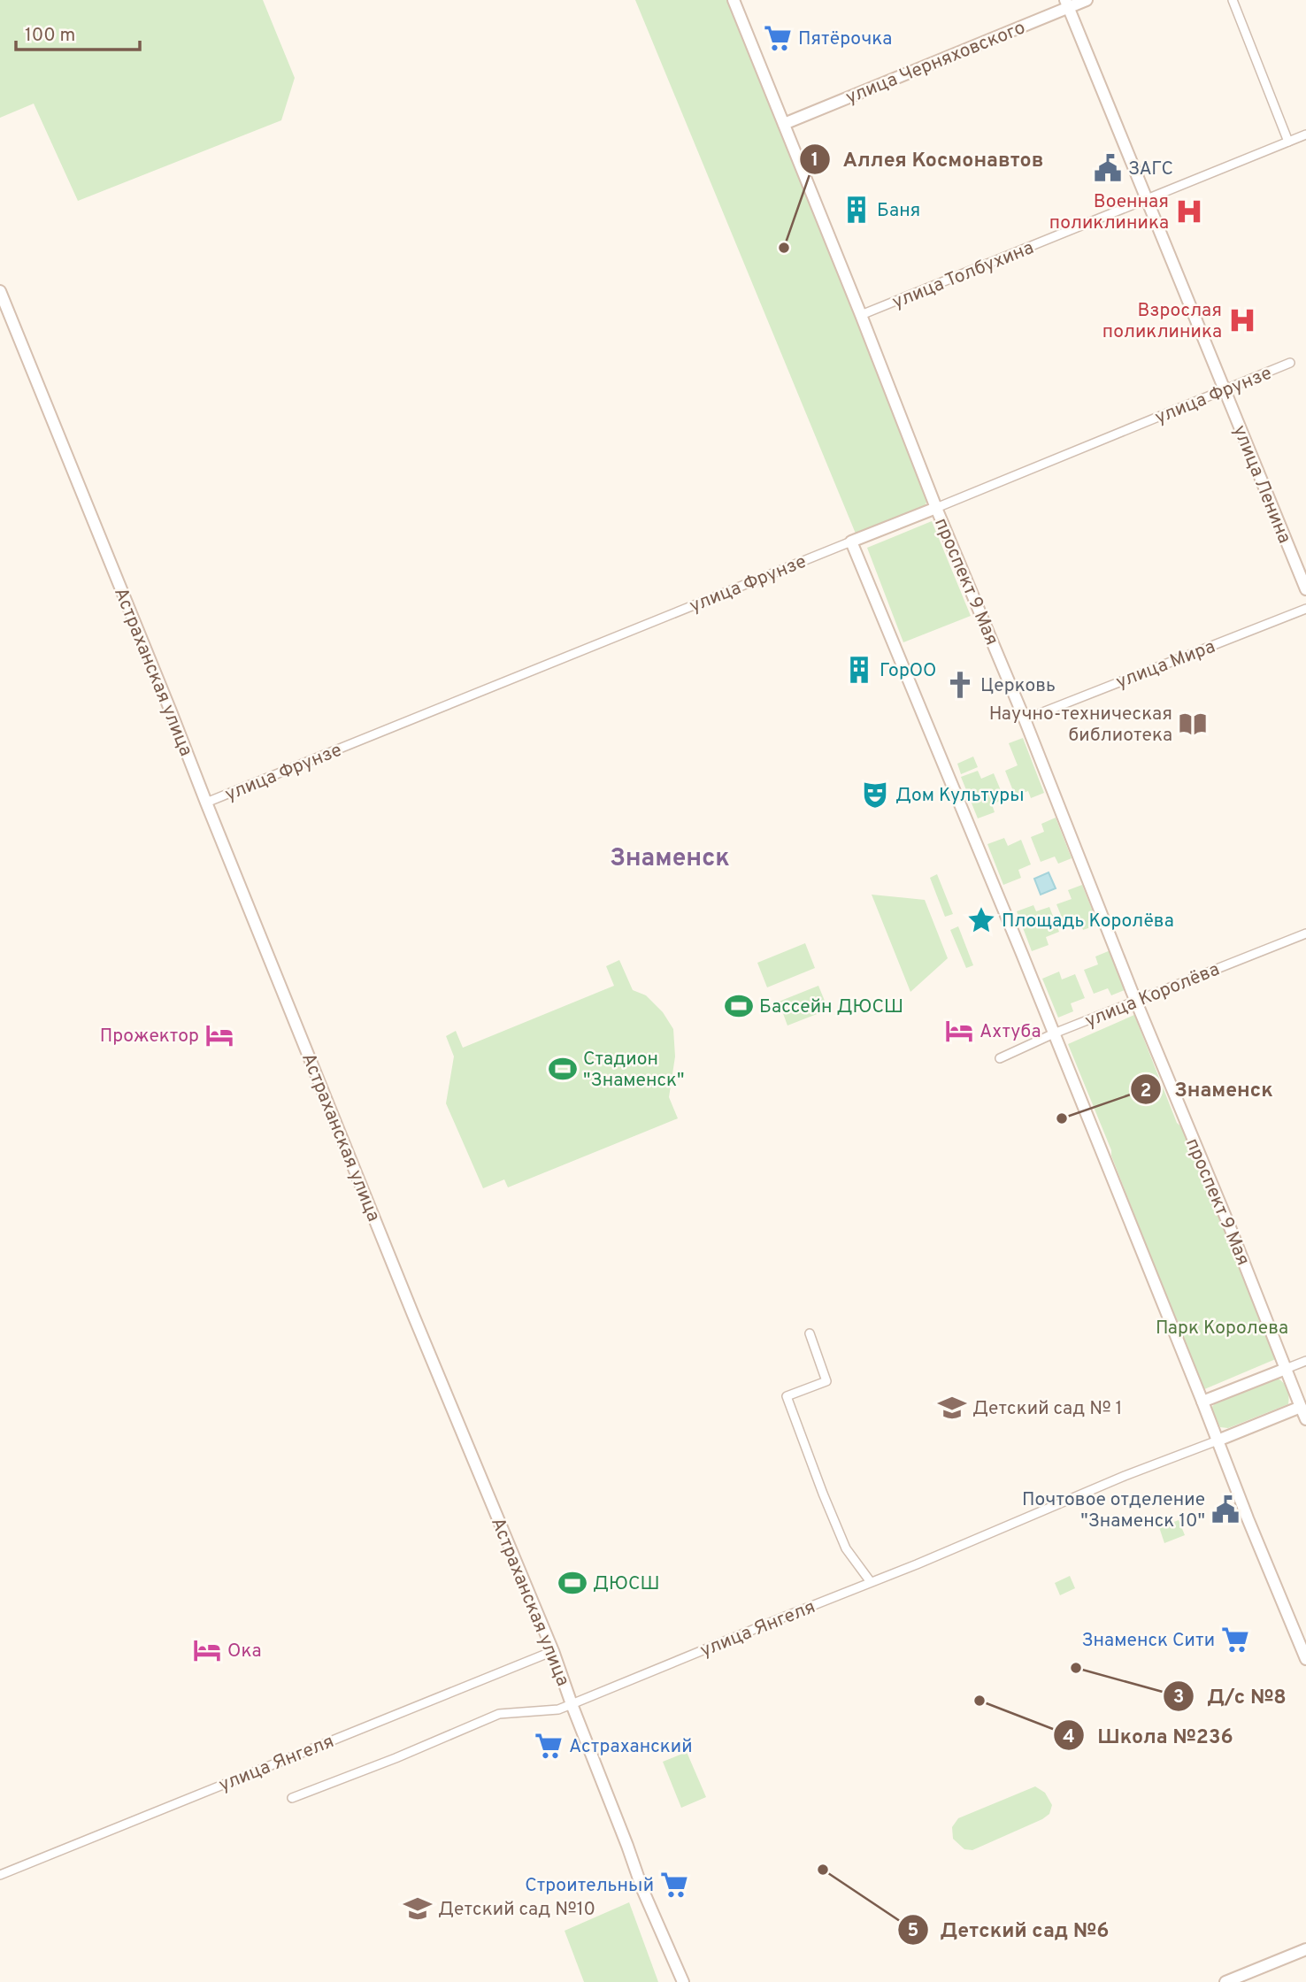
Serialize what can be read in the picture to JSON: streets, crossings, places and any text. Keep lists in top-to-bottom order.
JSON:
{
  "streets": {
    "street": [
      "улица Черняховского",
      "улица Толбухина",
      "улица Фрунзе",
      "улица Ленина",
      "проспект 9 Мая",
      "улица Мира",
      "Астраханская улица",
      "улица Королёва",
      "улица Янгеля"
    ]
  },
  "crossings": [
    ["улица Черняховского", "улица Ленина"],
    ["улица Черняховского", "проспект 9 Мая"],
    ["улица Толбухина", "улица Ленина"],
    ["улица Толбухина", "проспект 9 Мая"],
    ["улица Фрунзе", "улица Ленина"],
    ["улица Фрунзе", "проспект 9 Мая"],
    ["улица Фрунзе", "Астраханская улица"],
    ["проспект 9 Мая", "улица Мира"],
    ["проспект 9 Мая", "улица Королёва"],
    ["Астраханская улица", "улица Янгеля"]
  ],
  "districts": ["Знаменск"],
  "parks": ["Парк Королева"],
  "places": {
    "supermarket": [
      "Пятёрочка",
      "Знаменск Сити",
      "Астраханский",
      "Строительный"
    ],
    "public building": ["ЗАГС", "Почтовое отделение \"Знаменск 10\""],
    "building": ["Баня", "ГорОО"],
    "hospital": ["Военная поликлиника", "Взрослая поликлиника"],
    "other": [
      "Аллея Космонавтов",
      "Знаменск",
      "Д/с №8",
      "Школа №236",
      "Детский сад №6"
    ],
    "church": ["Церковь"],
    "library": ["Научно-техническая библиотека"],
    "theatre": ["Дом Культуры"],
    "place": ["Площадь Королёва"],
    "sports": ["Бассейн ДЮСШ", "Стадион \"Знаменск\"", "ДЮСШ"],
    "hotel": ["Ахтуба", "Прожектор", "Ока"],
    "school or university": ["Детский сад № 1", "Детский сад №10"]
  },
  "scale_bar": "100 m"
}
